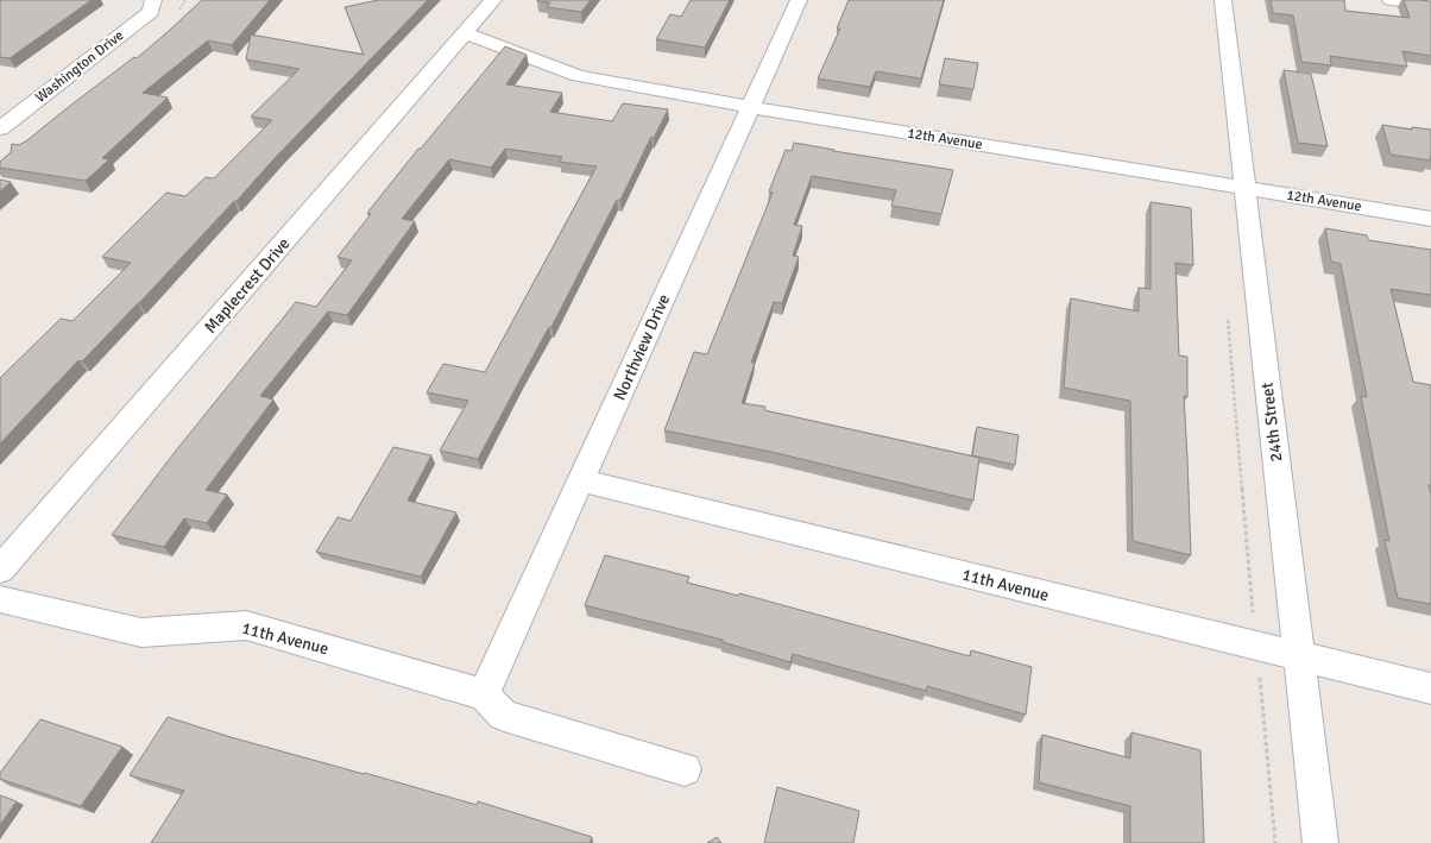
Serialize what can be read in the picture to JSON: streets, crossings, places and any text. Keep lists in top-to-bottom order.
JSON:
{
  "streets": {
    "street": [
      "Washington Drive",
      "12th Avenue",
      "Maplecrest Drive",
      "Northview Drive",
      "24th Street",
      "11th Avenue"
    ]
  },
  "crossings": [
    ["12th Avenue", "Maplecrest Drive"],
    ["12th Avenue", "Northview Drive"],
    ["12th Avenue", "24th Street"],
    ["Northview Drive", "11th Avenue"],
    ["24th Street", "11th Avenue"]
  ]
}
